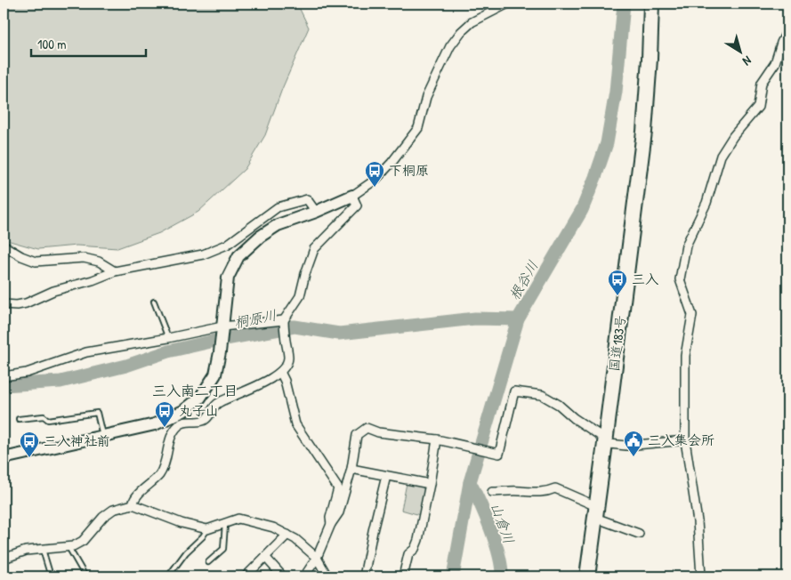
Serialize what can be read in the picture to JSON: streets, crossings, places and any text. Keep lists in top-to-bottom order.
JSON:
{
  "streets": {
    "highway": ["国道183号"]
  },
  "districts": ["三入南二丁目"],
  "water": ["根谷川", "桐原川", "山倉川"],
  "places": {
    "bus stop": [
      "下桐原",
      "三入",
      "丸子山",
      "三入神社前"
    ],
    "public building": ["三入集会所"]
  },
  "scale_bar": "100 m",
  "north": "bottom right"
}
